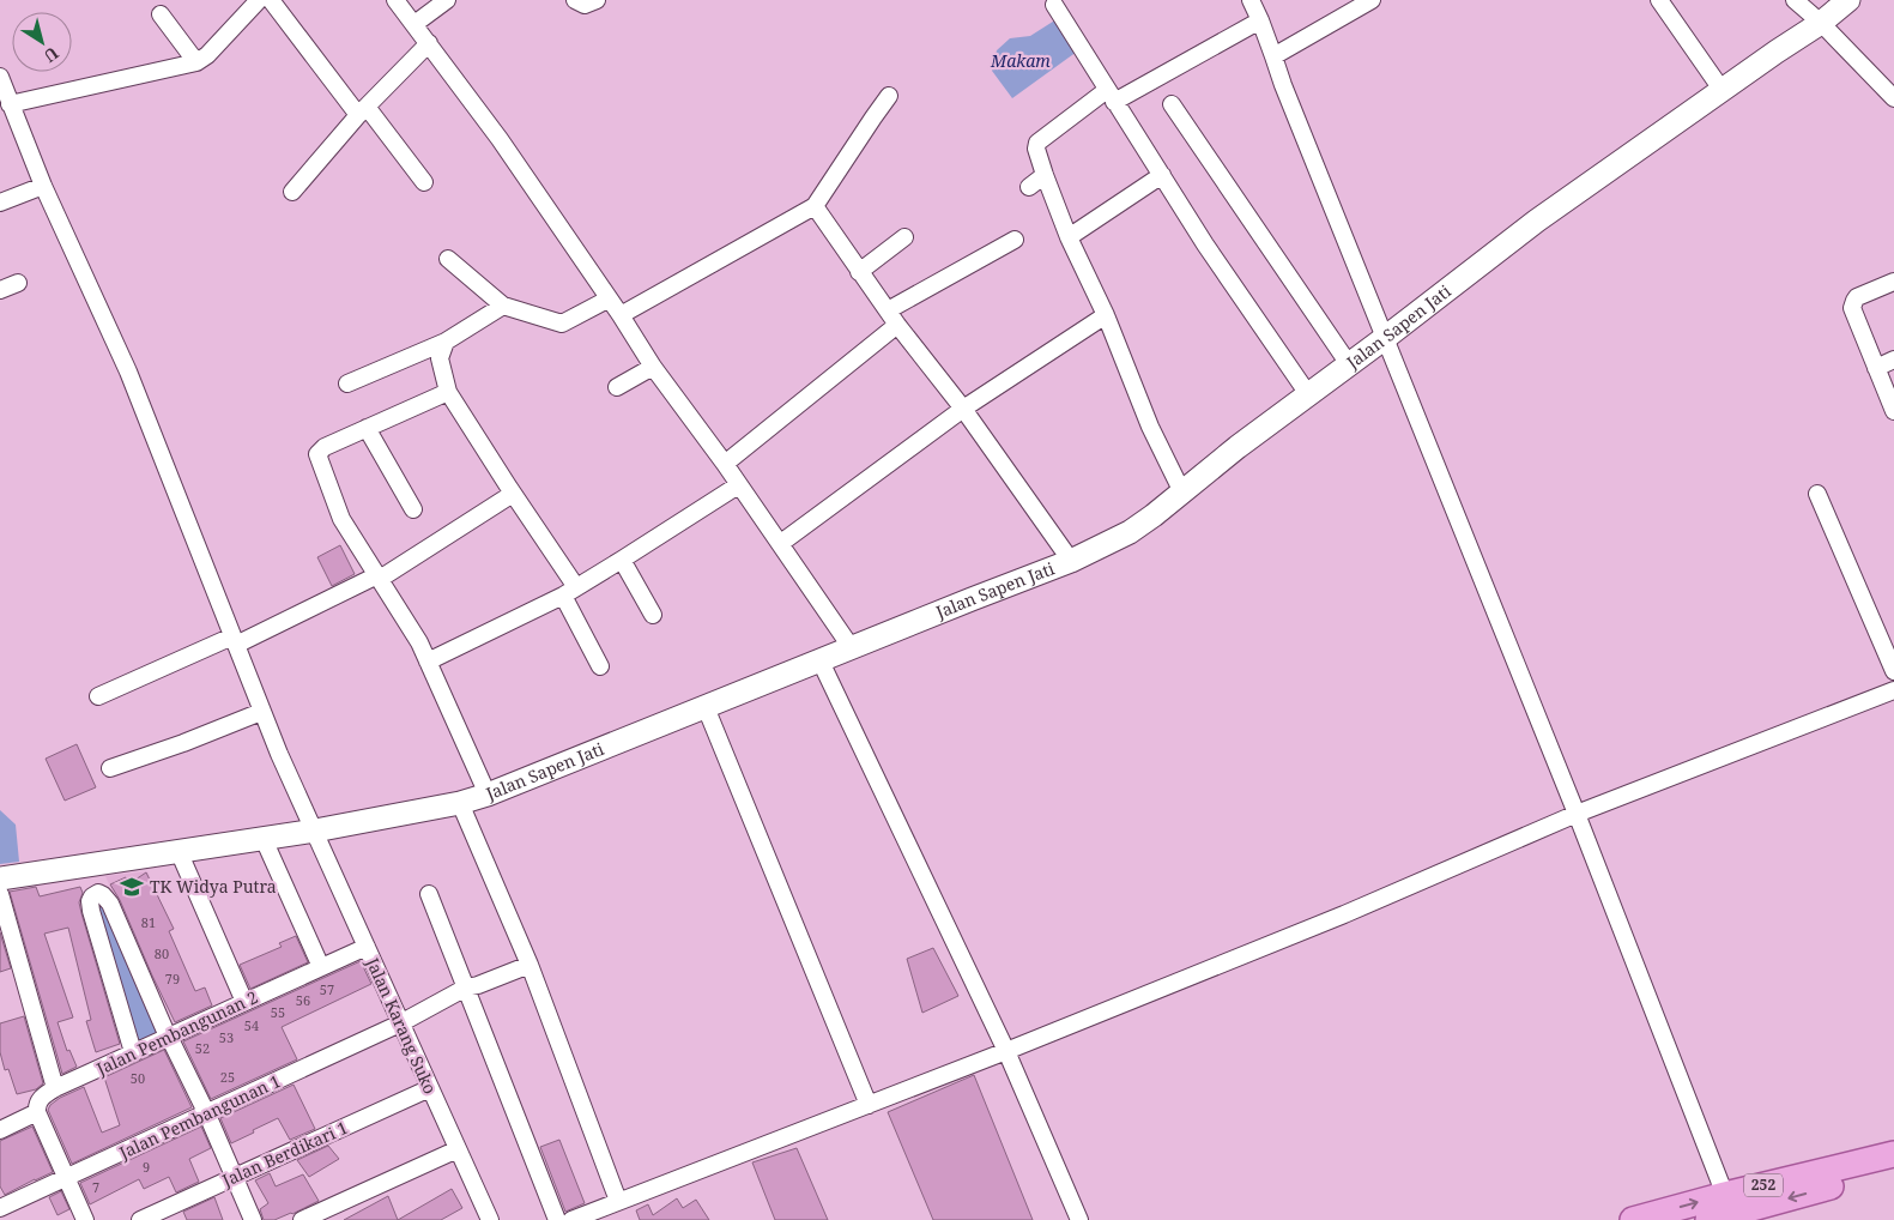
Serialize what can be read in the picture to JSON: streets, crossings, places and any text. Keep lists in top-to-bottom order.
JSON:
{
  "streets": {
    "main road": ["252"],
    "street": [
      "Jalan Sapen Jati",
      "Jalan Karang Suko",
      "Jalan Pembangunan 2",
      "Jalan Pembangunan 1",
      "Jalan Berdikari 1"
    ]
  },
  "crossings": [
    ["Jalan Sapen Jati", "Jalan Karang Suko"],
    ["Jalan Karang Suko", "Jalan Pembangunan 2"],
    ["Jalan Karang Suko", "Jalan Pembangunan 1"],
    ["Jalan Karang Suko", "Jalan Berdikari 1"]
  ],
  "parks": ["Makam"],
  "places": {
    "school or university": ["TK Widya Putra"]
  },
  "house_numbers": [
    "81",
    "80",
    "79",
    "57",
    "56",
    "55",
    "54",
    "53",
    "52",
    "25",
    "50",
    "9",
    "7"
  ],
  "north": "bottom right"
}
